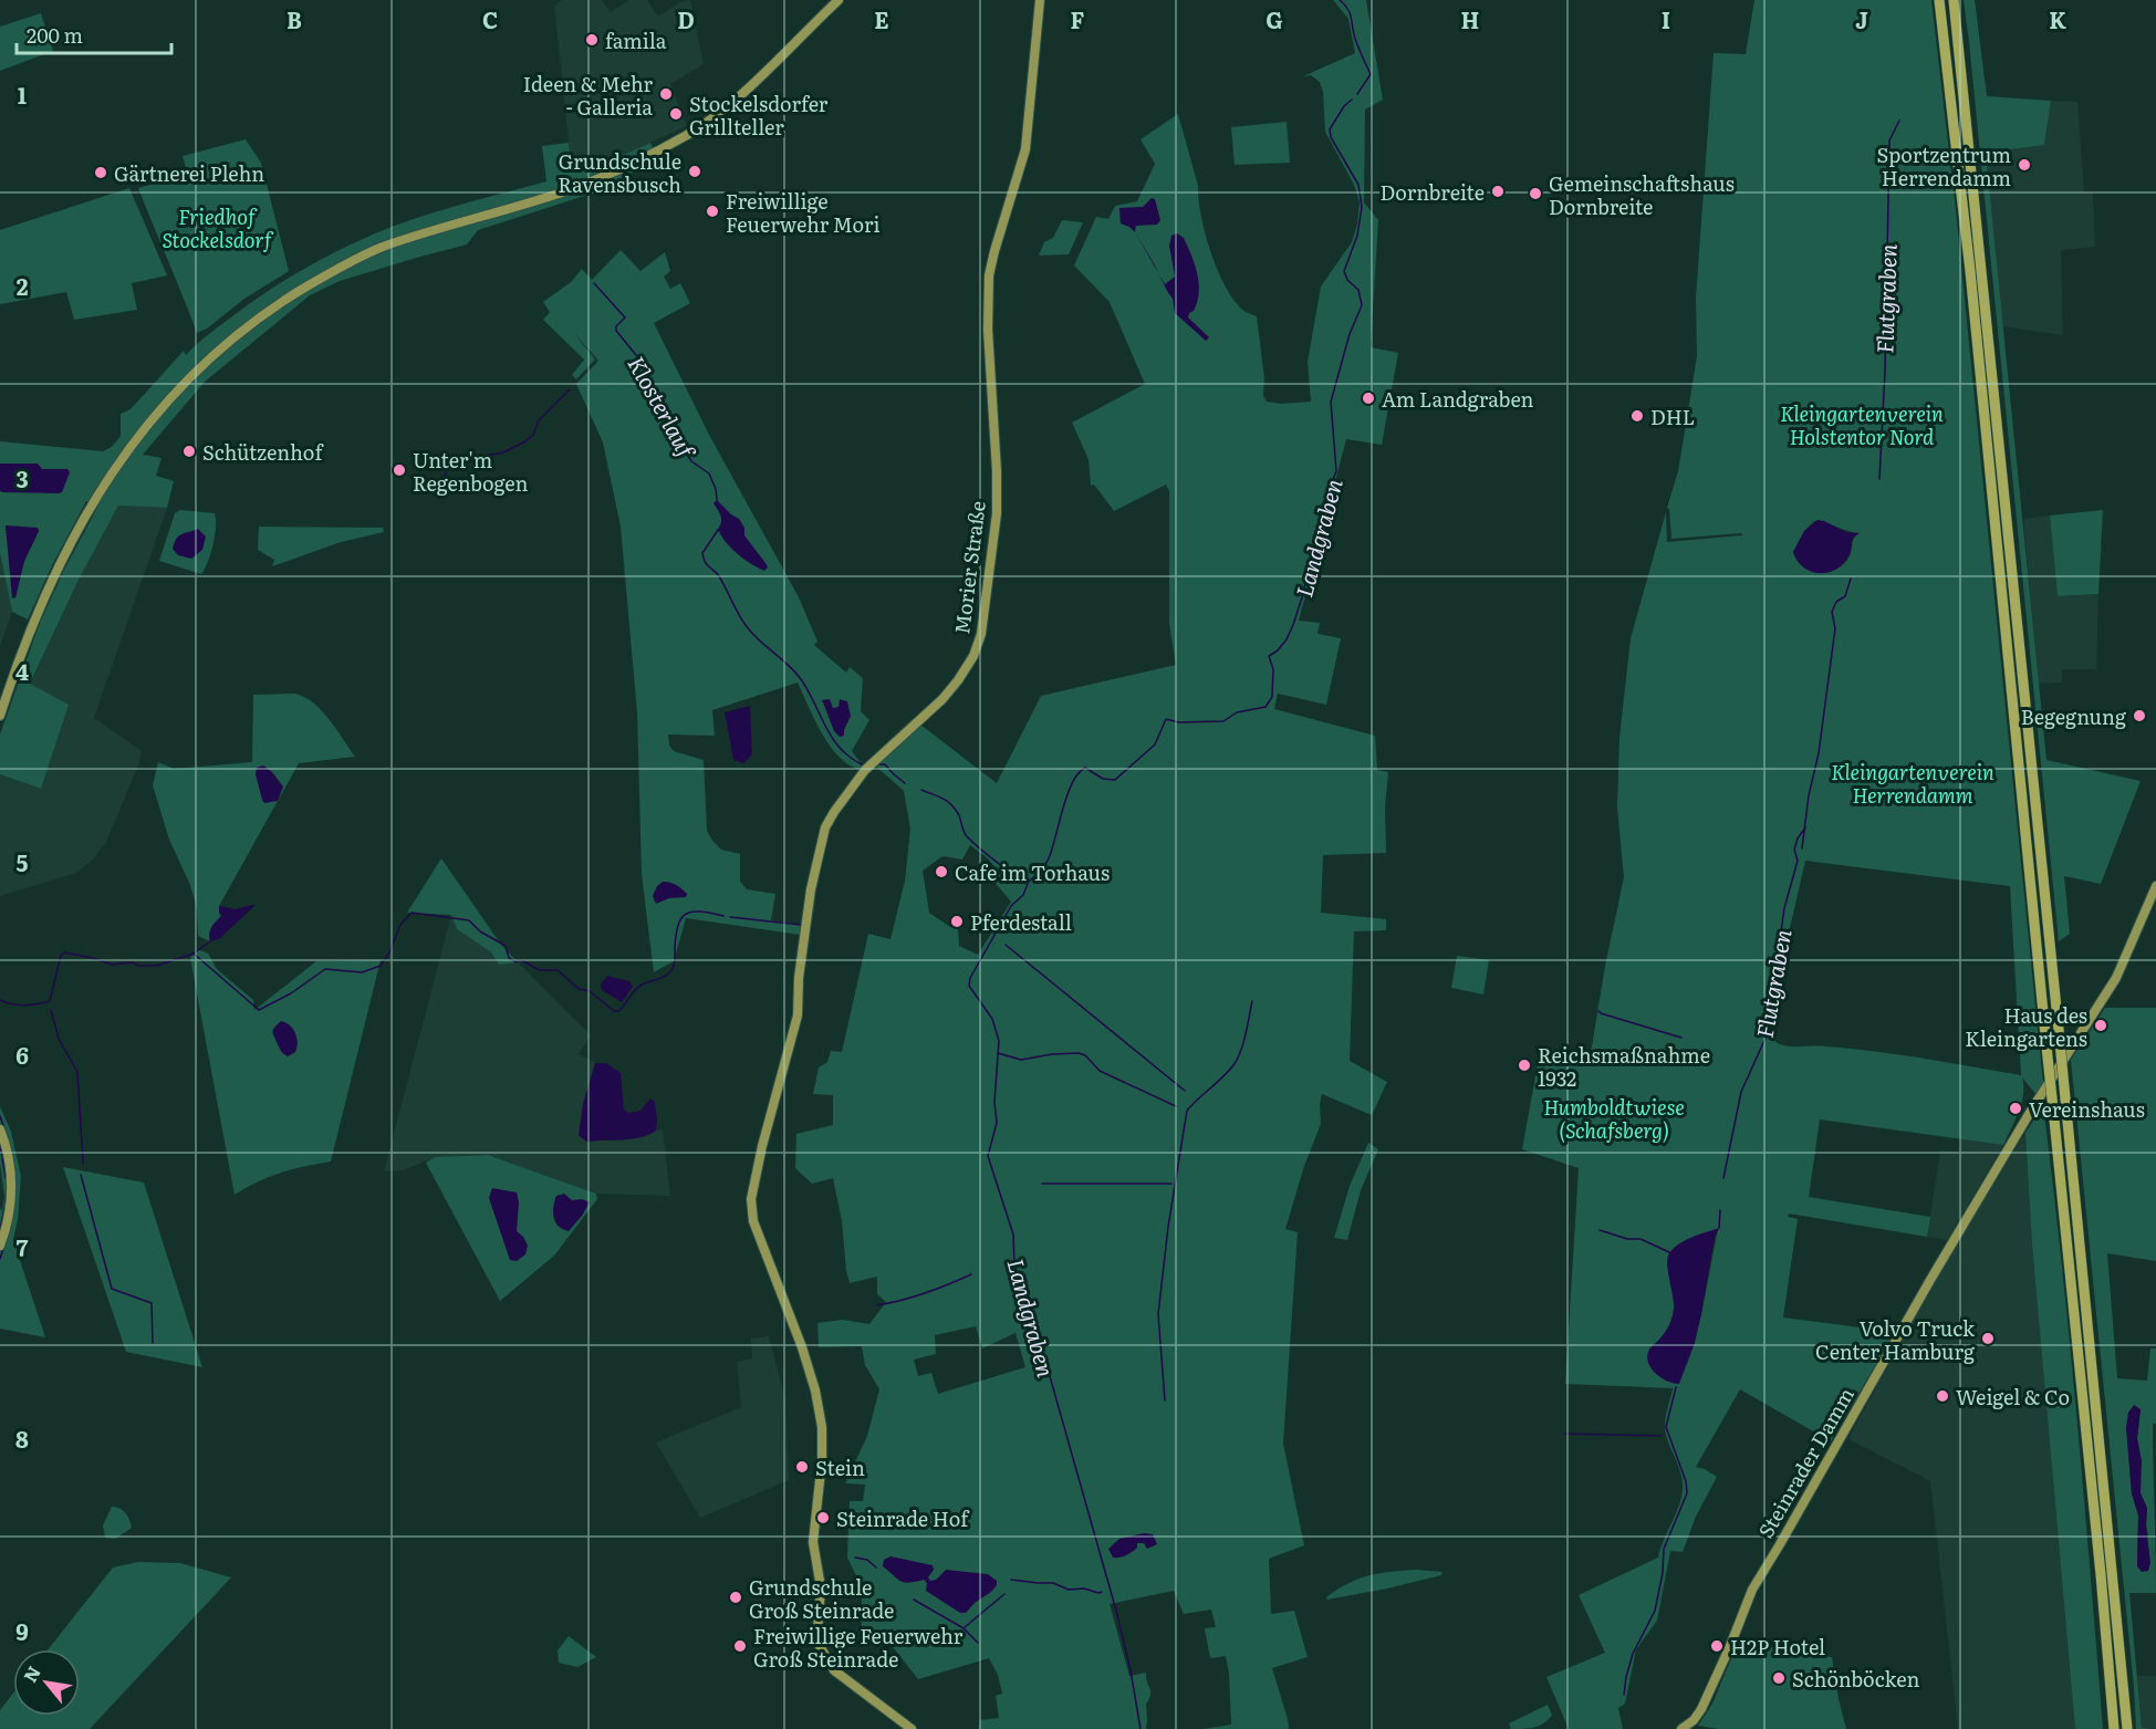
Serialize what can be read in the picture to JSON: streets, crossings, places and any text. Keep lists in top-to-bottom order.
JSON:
{
  "streets": {
    "main road": ["Morier Straße", "Steinrader Damm"]
  },
  "water": ["Flutgraben", "Klosterlauf", "Landgraben"],
  "parks": [
    "Friedhof Stockelsdorf",
    "Kleingartenverein Holstentor Nord",
    "Kleingartenverein Herrendamm",
    "Humboldtwiese (Schafsberg)"
  ],
  "places": [
    "famila",
    "Ideen & Mehr - Galleria",
    "Stockelsdorfer Grillteller",
    "Sportzentrum Herrendamm",
    "Grundschule Ravensbusch",
    "Gärtnerei Plehn",
    "Dornbreite",
    "Gemeinschaftshaus Dornbreite",
    "Freiwillige Feuerwehr Mori",
    "Am Landgraben",
    "DHL",
    "Schützenhof",
    "Unter'm Regenbogen",
    "Begegnung",
    "Cafe im Torhaus",
    "Pferdestall",
    "Haus des Kleingartens",
    "Reichsmaßnahme 1932",
    "Vereinshaus",
    "Volvo Truck Center Hamburg",
    "Weigel & Co",
    "Stein",
    "Steinrade Hof",
    "Grundschule Groß Steinrade",
    "Freiwillige Feuerwehr Groß Steinrade",
    "H2P Hotel",
    "Schönböcken"
  ],
  "scale_bar": "200 m",
  "north": "top left",
  "grid": {
    "columns": [
      "B",
      "C",
      "D",
      "E",
      "F",
      "G",
      "H",
      "I",
      "J",
      "K"
    ],
    "rows": [
      "1",
      "2",
      "3",
      "4",
      "5",
      "6",
      "7",
      "8",
      "9"
    ]
  }
}
